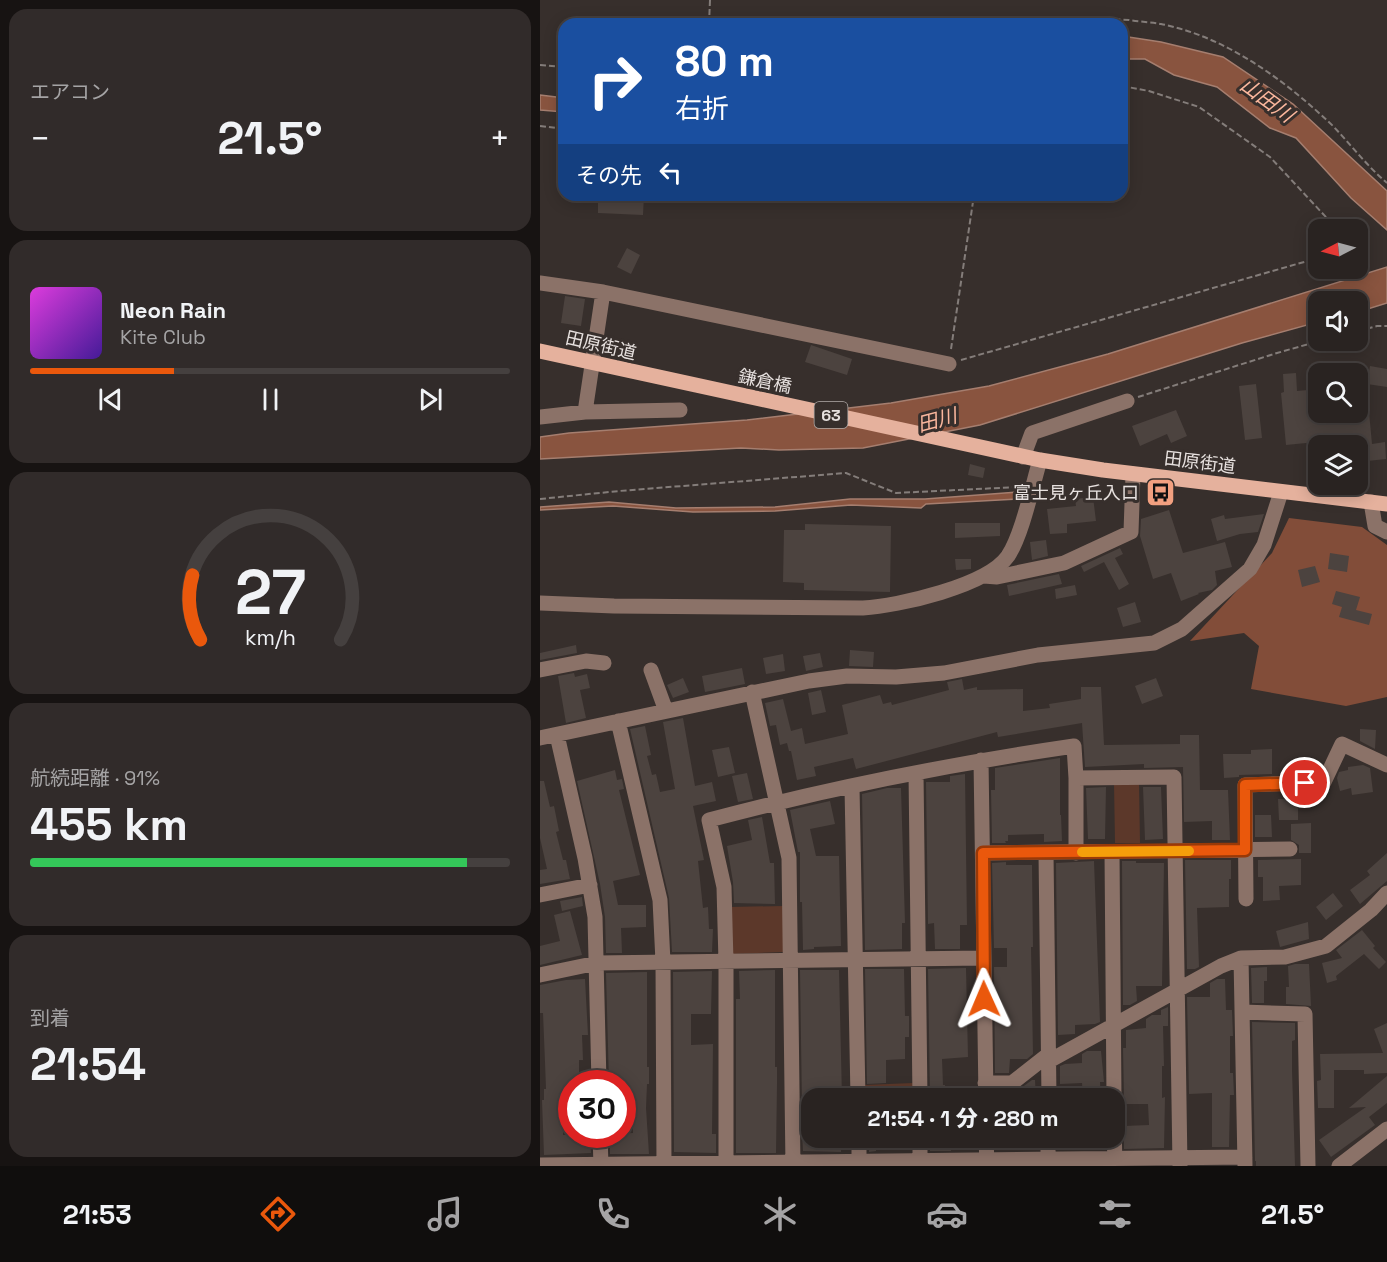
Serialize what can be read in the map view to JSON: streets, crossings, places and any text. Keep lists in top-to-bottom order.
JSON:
{
  "streets": {
    "main road": ["田原街道", "鎌倉橋", "63"]
  },
  "crossings": [
    ["田原街道", "鎌倉橋"]
  ],
  "water": ["山田川", "田川"],
  "places": {
    "bus stop": ["富士見ヶ丘入口"]
  },
  "north": "left",
  "page": {
    "tile": [
      "エアコン",
      ["航続距離 · 91%", "455 km"],
      ["到着", "21:54"]
    ],
    "turn": ["80 m", "右折"],
    "heat": ["−", "21.5°", "+"],
    "then": "その先",
    "song": ["Neon Rain", "Kite Club"],
    "limit": "30",
    "trip": "21:54 · 1 分 · 280 m",
    "tabs": ["21:53", "21.5°"],
    "gauge": ["27", "km/h"]
  }
}
